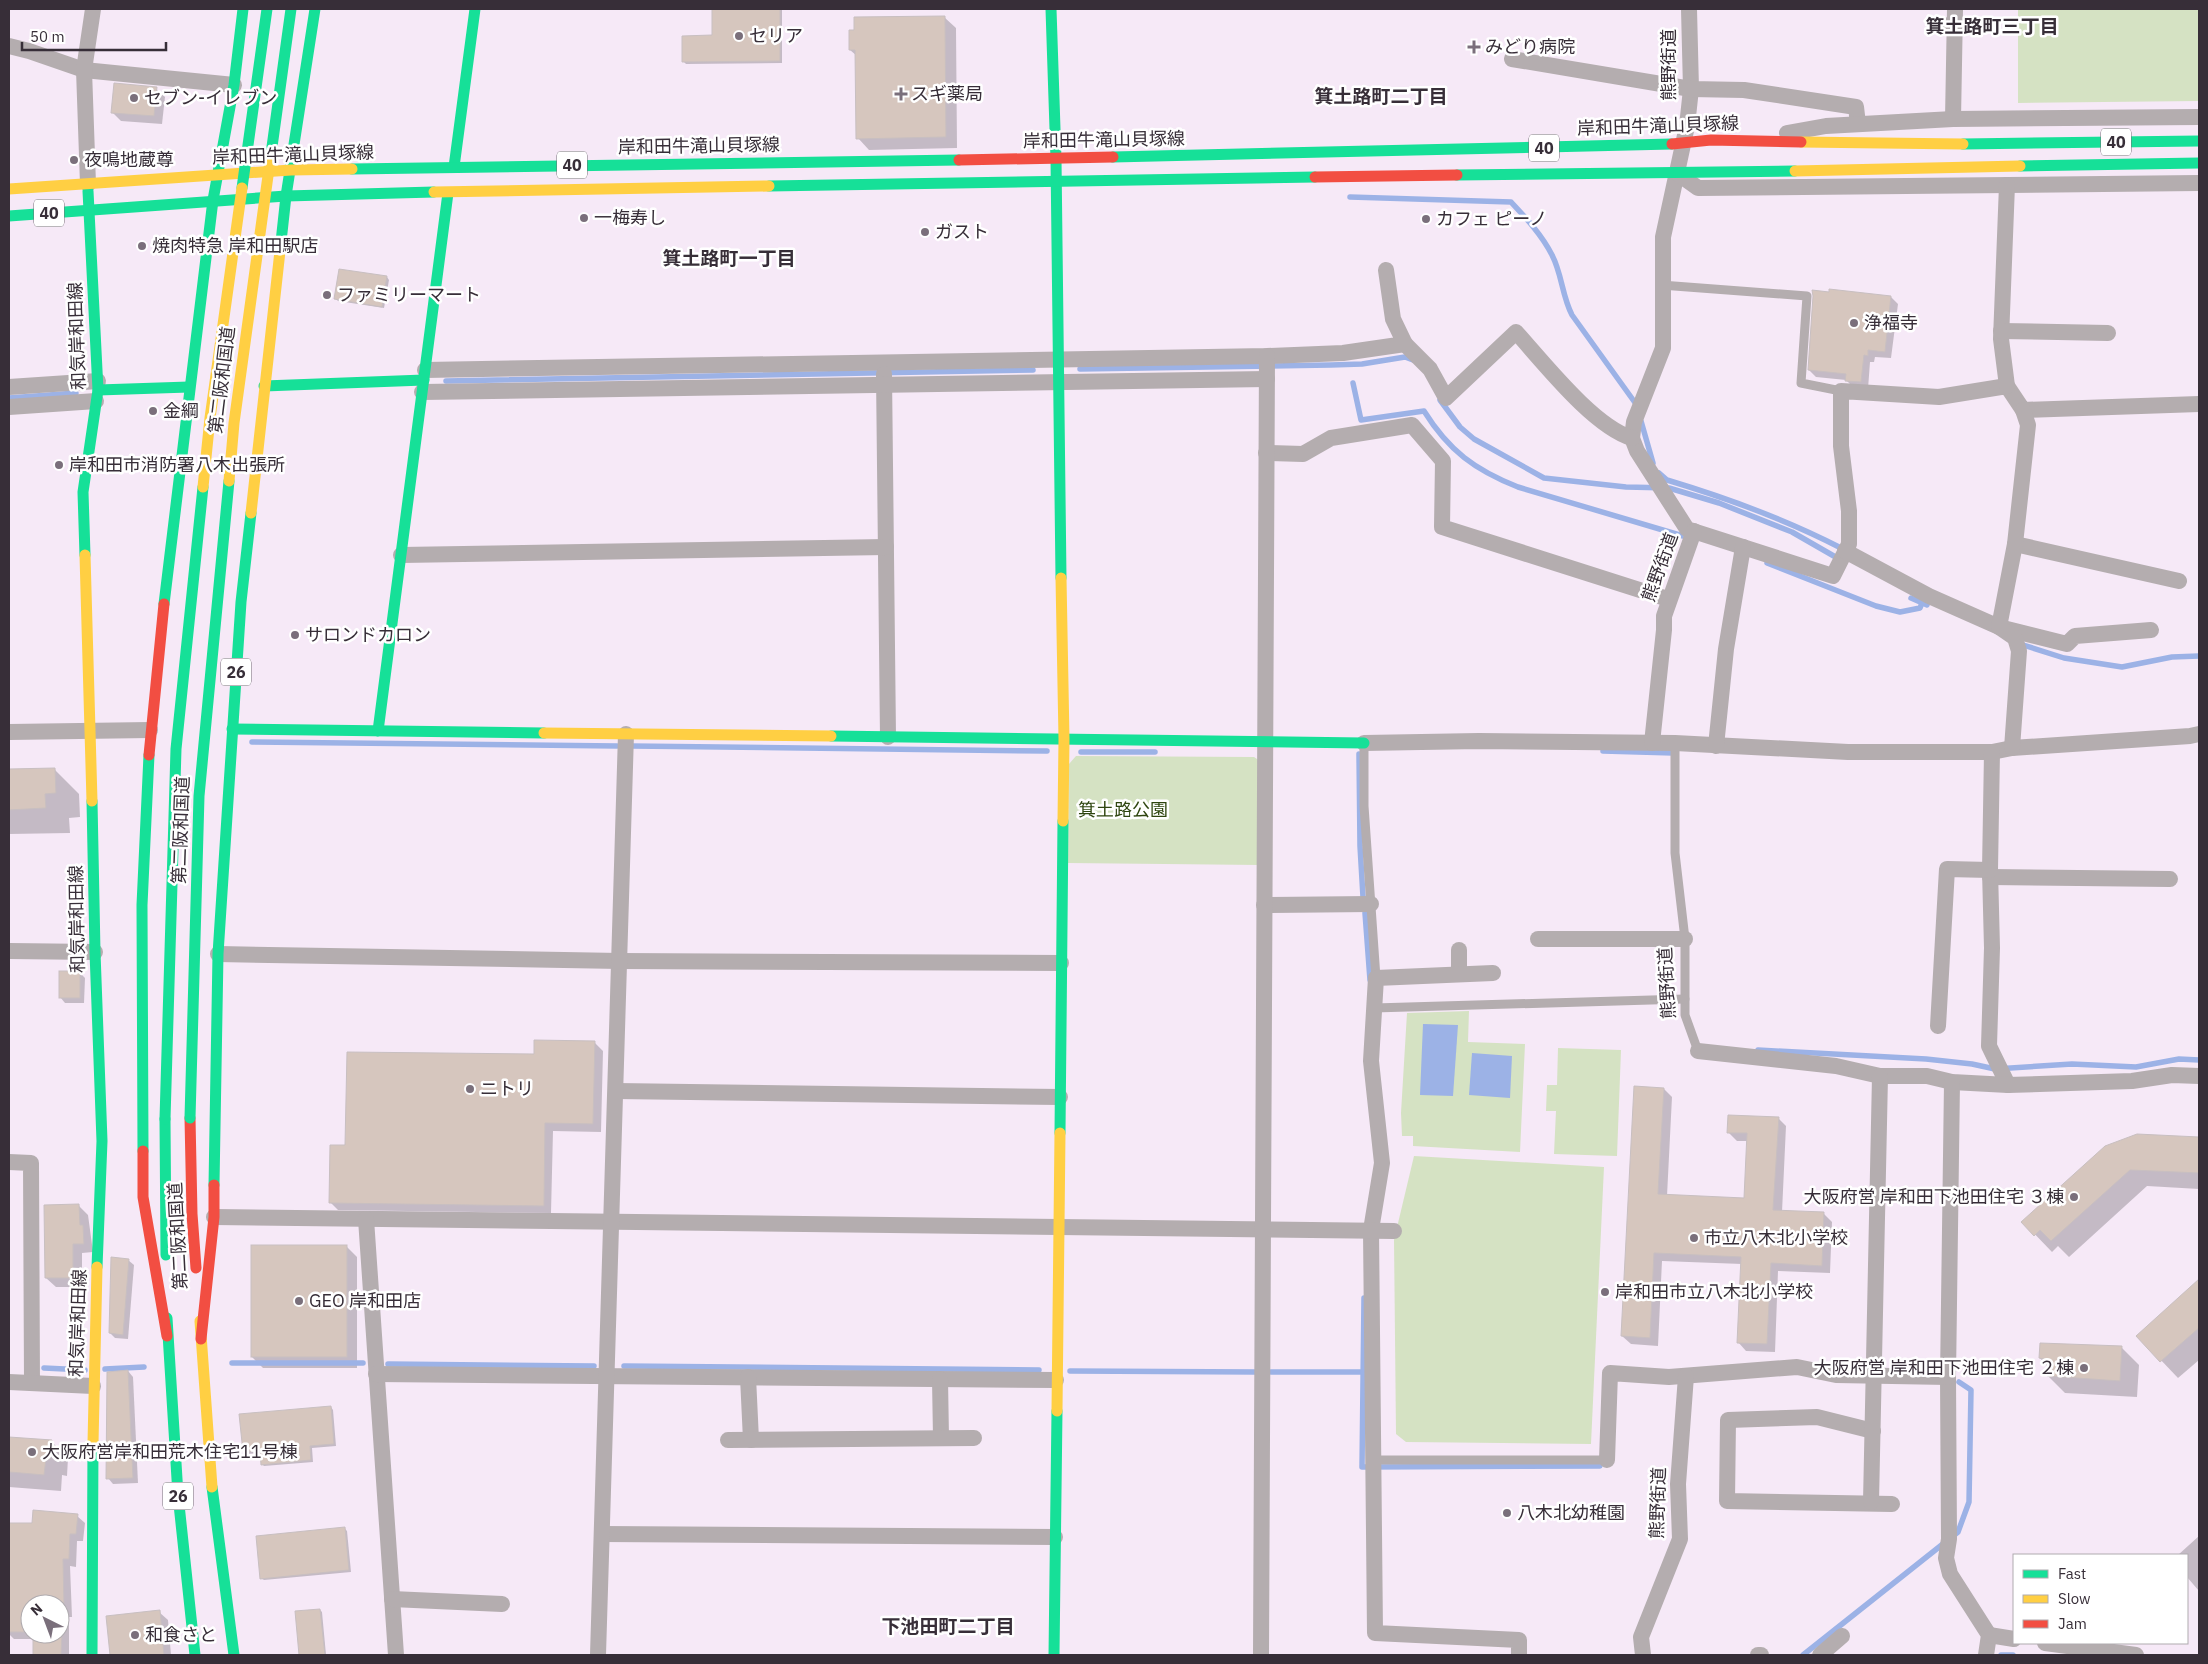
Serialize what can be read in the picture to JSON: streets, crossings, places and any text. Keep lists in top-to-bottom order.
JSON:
{
  "streets": {
    "main road": [
      "岸和田牛滝山貝塚線",
      "40",
      "和気岸和田線",
      "第二阪和国道",
      "26"
    ],
    "street": ["熊野街道"]
  },
  "crossings": [
    ["熊野街道", "岸和田牛滝山貝塚線"],
    ["熊野街道", "40"],
    ["岸和田牛滝山貝塚線", "和気岸和田線"],
    ["岸和田牛滝山貝塚線", "26"],
    ["40", "和気岸和田線"],
    ["40", "26"],
    ["第二阪和国道", "26"]
  ],
  "districts": [
    "箕土路町三丁目",
    "箕土路町二丁目",
    "箕土路町一丁目",
    "下池田町二丁目"
  ],
  "parks": ["箕土路公園"],
  "places": {
    "other": [
      "セリア",
      "セブン-イレブン",
      "夜鳴地蔵尊",
      "一梅寿し",
      "カフェ ピーノ",
      "ガスト",
      "焼肉特急 岸和田駅店",
      "ファミリーマート",
      "浄福寺",
      "金綱",
      "岸和田市消防署八木出張所",
      "サロンドカロン",
      "ニトリ",
      "大阪府営 岸和田下池田住宅 ３棟",
      "市立八木北小学校",
      "岸和田市立八木北小学校",
      "GEO 岸和田店",
      "大阪府営 岸和田下池田住宅 ２棟",
      "大阪府営岸和田荒木住宅11号棟",
      "八木北幼稚園",
      "和食さと"
    ],
    "health": ["みどり病院", "スギ薬局"]
  },
  "legend": ["Fast", "Slow", "Jam"],
  "scale_bar": "50 m",
  "north": "top left"
}
